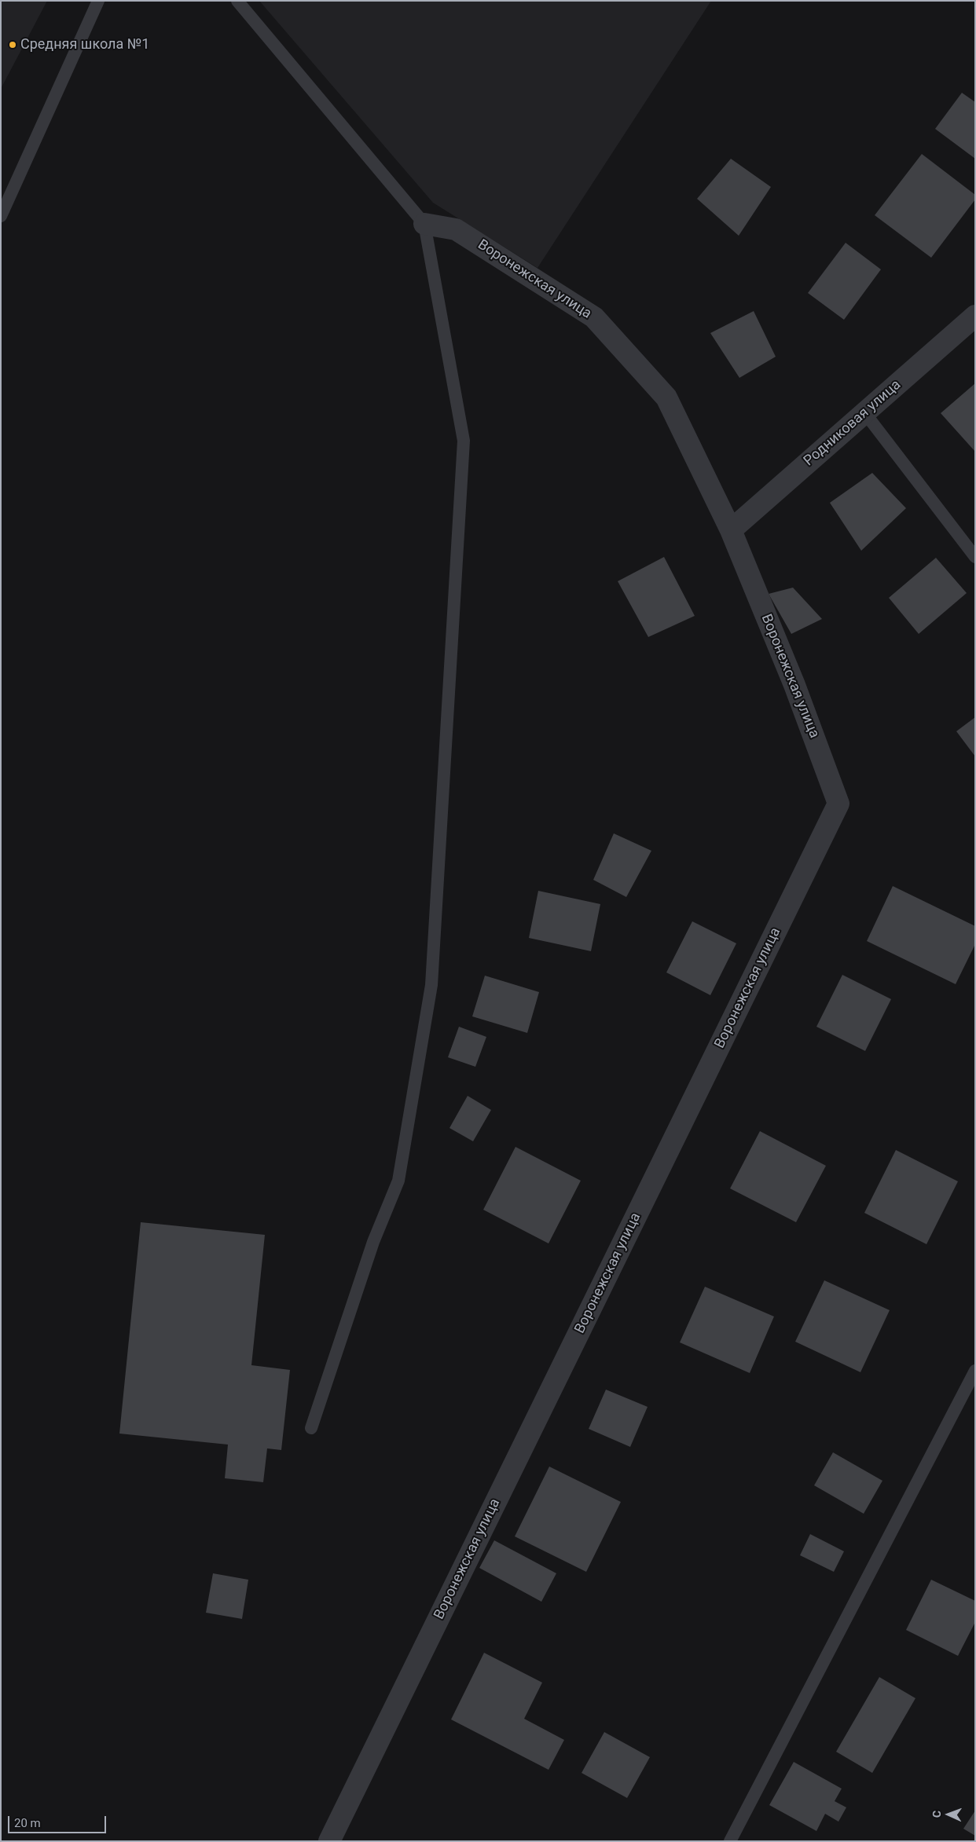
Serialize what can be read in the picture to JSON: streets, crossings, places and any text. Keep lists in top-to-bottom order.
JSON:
{
  "streets": {
    "street": ["Воронежская улица", "Родниковая улица"]
  },
  "crossings": [
    ["Воронежская улица", "Родниковая улица"]
  ],
  "places": ["Средняя школа №1"],
  "scale_bar": "20 m",
  "north": "left"
}
